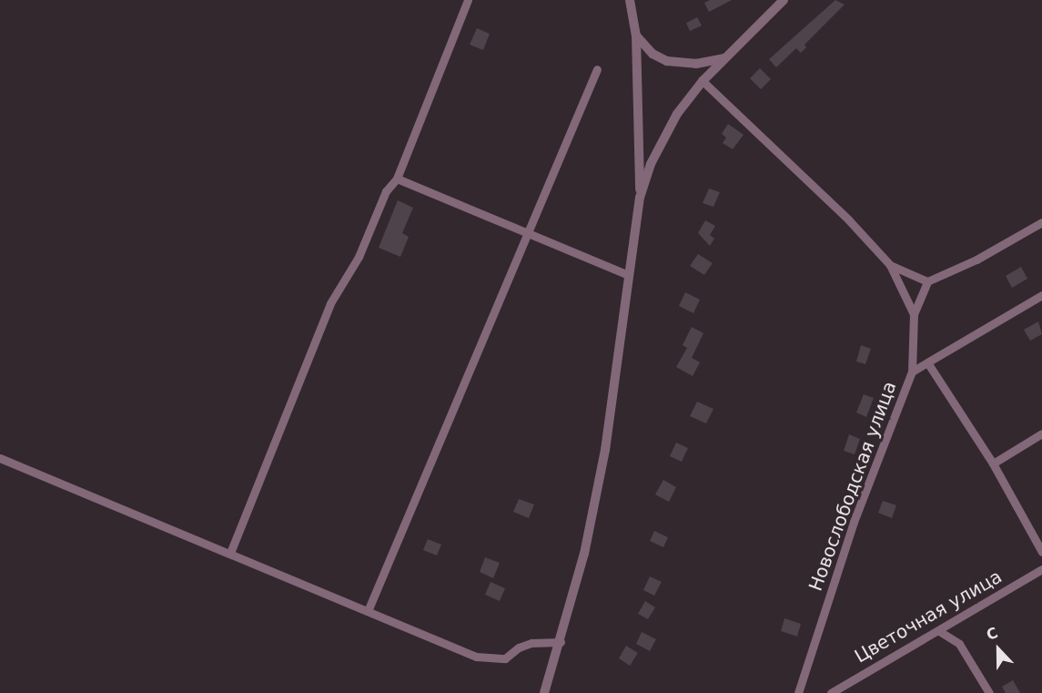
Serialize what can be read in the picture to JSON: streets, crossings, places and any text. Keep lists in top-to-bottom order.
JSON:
{
  "streets": {
    "street": ["Новослободская улица", "Цветочная улица"]
  },
  "north": "top"
}
